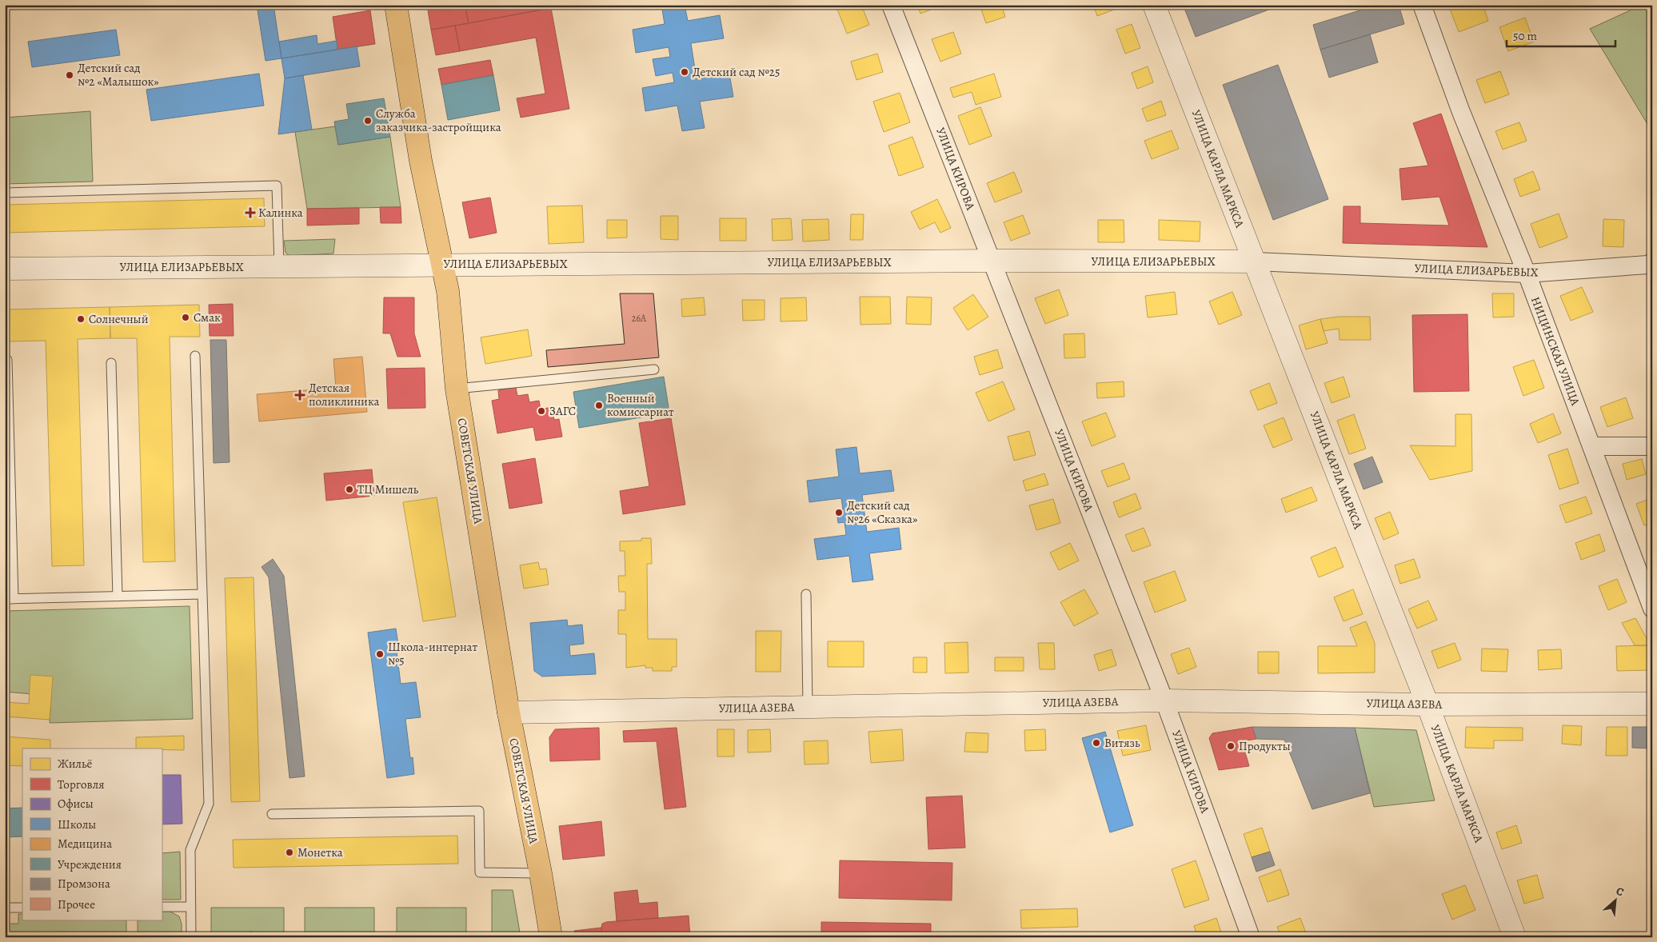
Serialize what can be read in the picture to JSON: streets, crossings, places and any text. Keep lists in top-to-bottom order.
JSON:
{
  "streets": {
    "main road": ["СОВЕТСКАЯ УЛИЦА"],
    "street": [
      "УЛИЦА КИРОВА",
      "УЛИЦА КАРЛА МАРКСА",
      "УЛИЦА ЕЛИЗАРЬЕВЫХ",
      "НИЦИНСКАЯ УЛИЦА",
      "УЛИЦА АЗЕВА"
    ]
  },
  "crossings": [
    ["УЛИЦА КИРОВА", "УЛИЦА ЕЛИЗАРЬЕВЫХ"],
    ["УЛИЦА КИРОВА", "УЛИЦА АЗЕВА"],
    ["УЛИЦА КАРЛА МАРКСА", "УЛИЦА ЕЛИЗАРЬЕВЫХ"],
    ["УЛИЦА КАРЛА МАРКСА", "УЛИЦА АЗЕВА"],
    ["УЛИЦА ЕЛИЗАРЬЕВЫХ", "НИЦИНСКАЯ УЛИЦА"],
    ["УЛИЦА ЕЛИЗАРЬЕВЫХ", "СОВЕТСКАЯ УЛИЦА"],
    ["СОВЕТСКАЯ УЛИЦА", "УЛИЦА АЗЕВА"]
  ],
  "places": {
    "other": [
      "Детский сад №25",
      "Детский сад №2 «Малышок»",
      "Служба заказчика-застройщика",
      "Смак",
      "Солнечный",
      "Военный комиссариат",
      "ЗАГС",
      "ТЦ Мишель",
      "Детский сад №26 «Сказка»",
      "Школа-интернат №5",
      "Витязь",
      "Продукты",
      "Монетка"
    ],
    "health": ["Калинка", "Детская поликлиника"]
  },
  "house_numbers": ["26А"],
  "legend": [
    "Жильё",
    "Торговля",
    "Офисы",
    "Школы",
    "Медицина",
    "Учреждения",
    "Промзона",
    "Прочее"
  ],
  "scale_bar": "50 m",
  "north": "top right"
}
